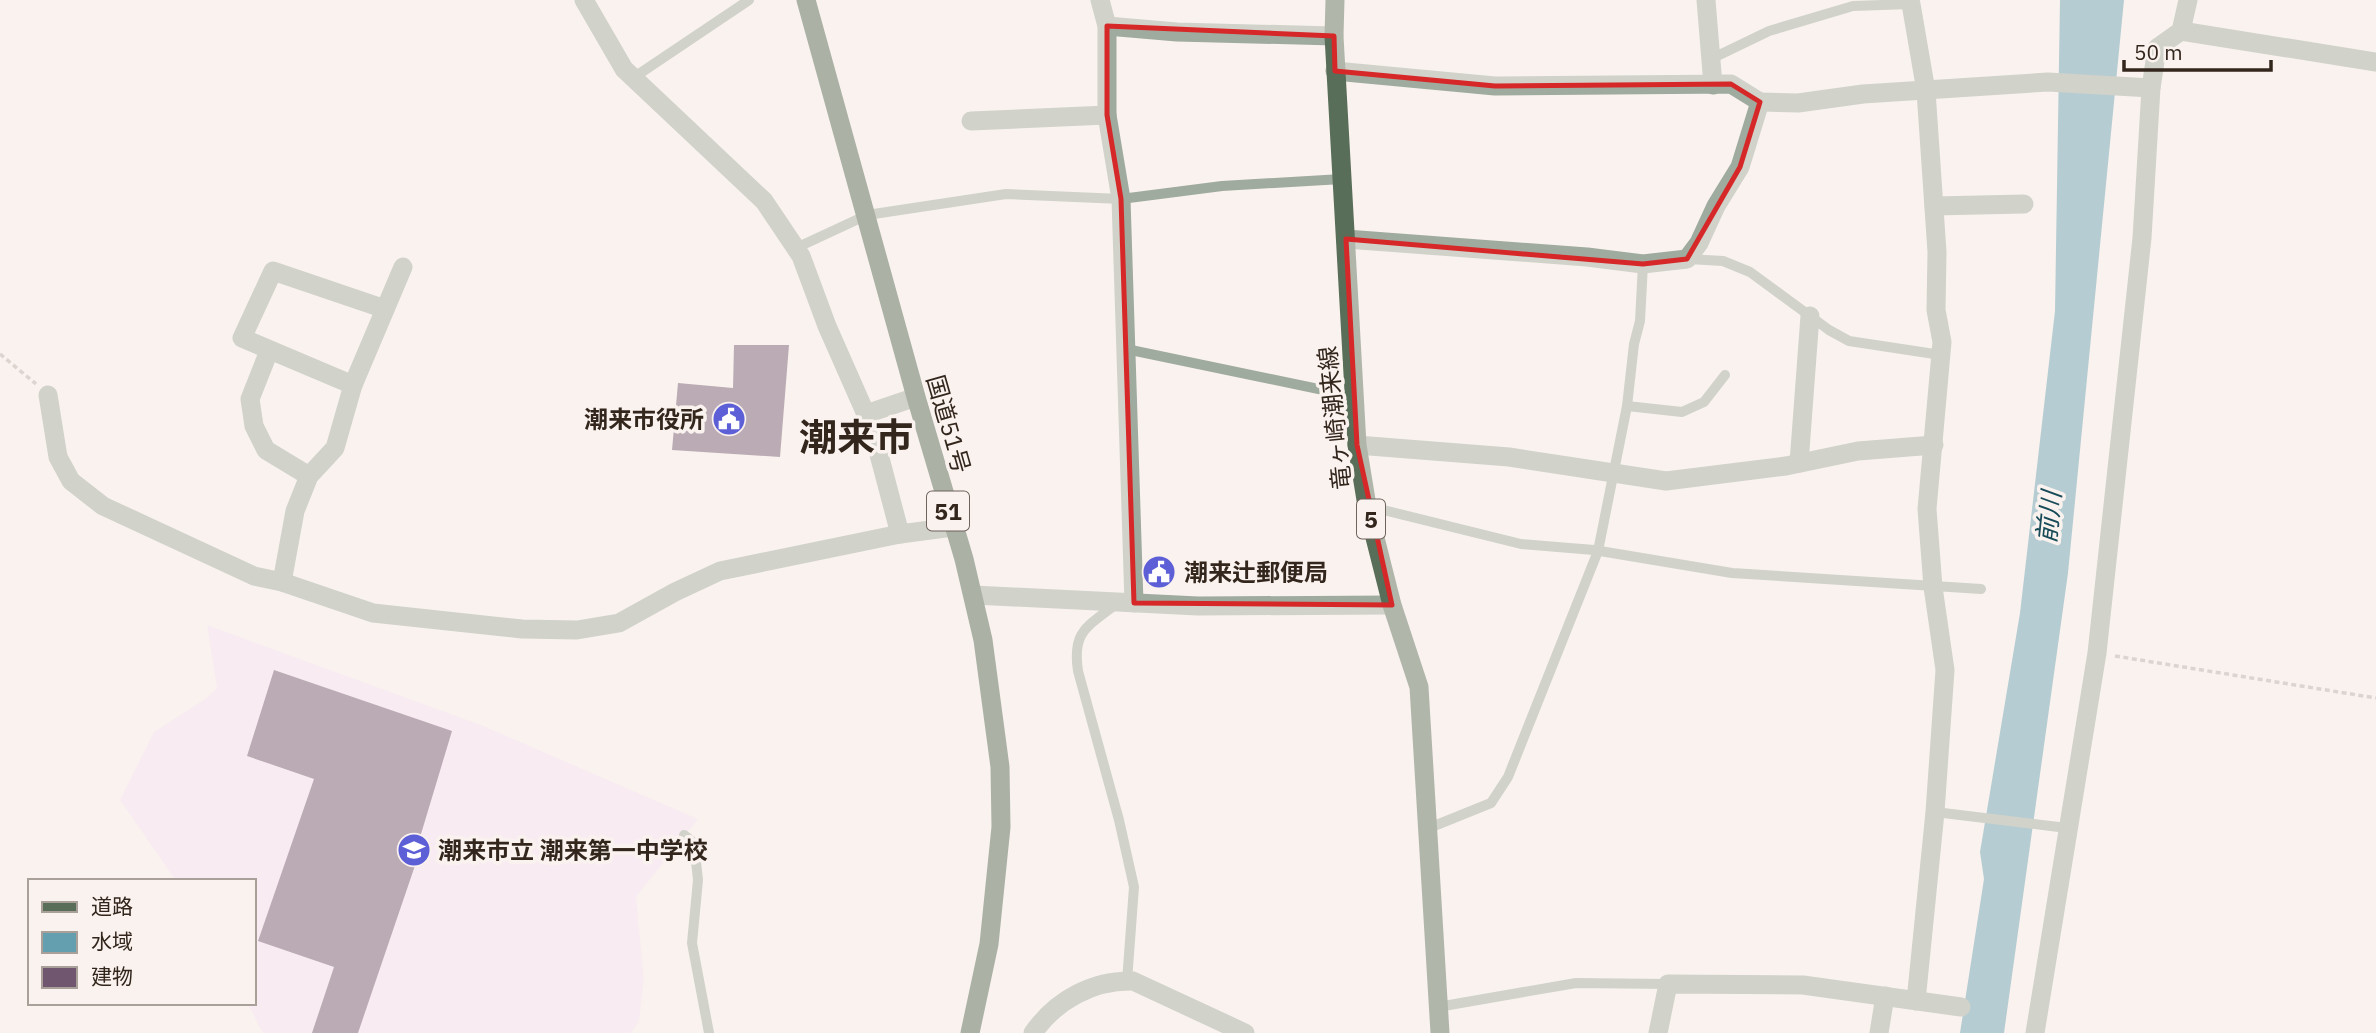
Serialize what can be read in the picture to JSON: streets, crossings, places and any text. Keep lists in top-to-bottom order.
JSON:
{
  "streets": {
    "highway": ["国道51号", "51"],
    "main road": ["竜ヶ崎潮来線", "5"]
  },
  "districts": ["潮来市"],
  "water": ["前川"],
  "places": {
    "public building": ["潮来市役所", "潮来辻郵便局"],
    "school or university": ["潮来市立 潮来第一中学校"]
  },
  "legend": ["道路", "水域", "建物"],
  "scale_bar": "50 m"
}
